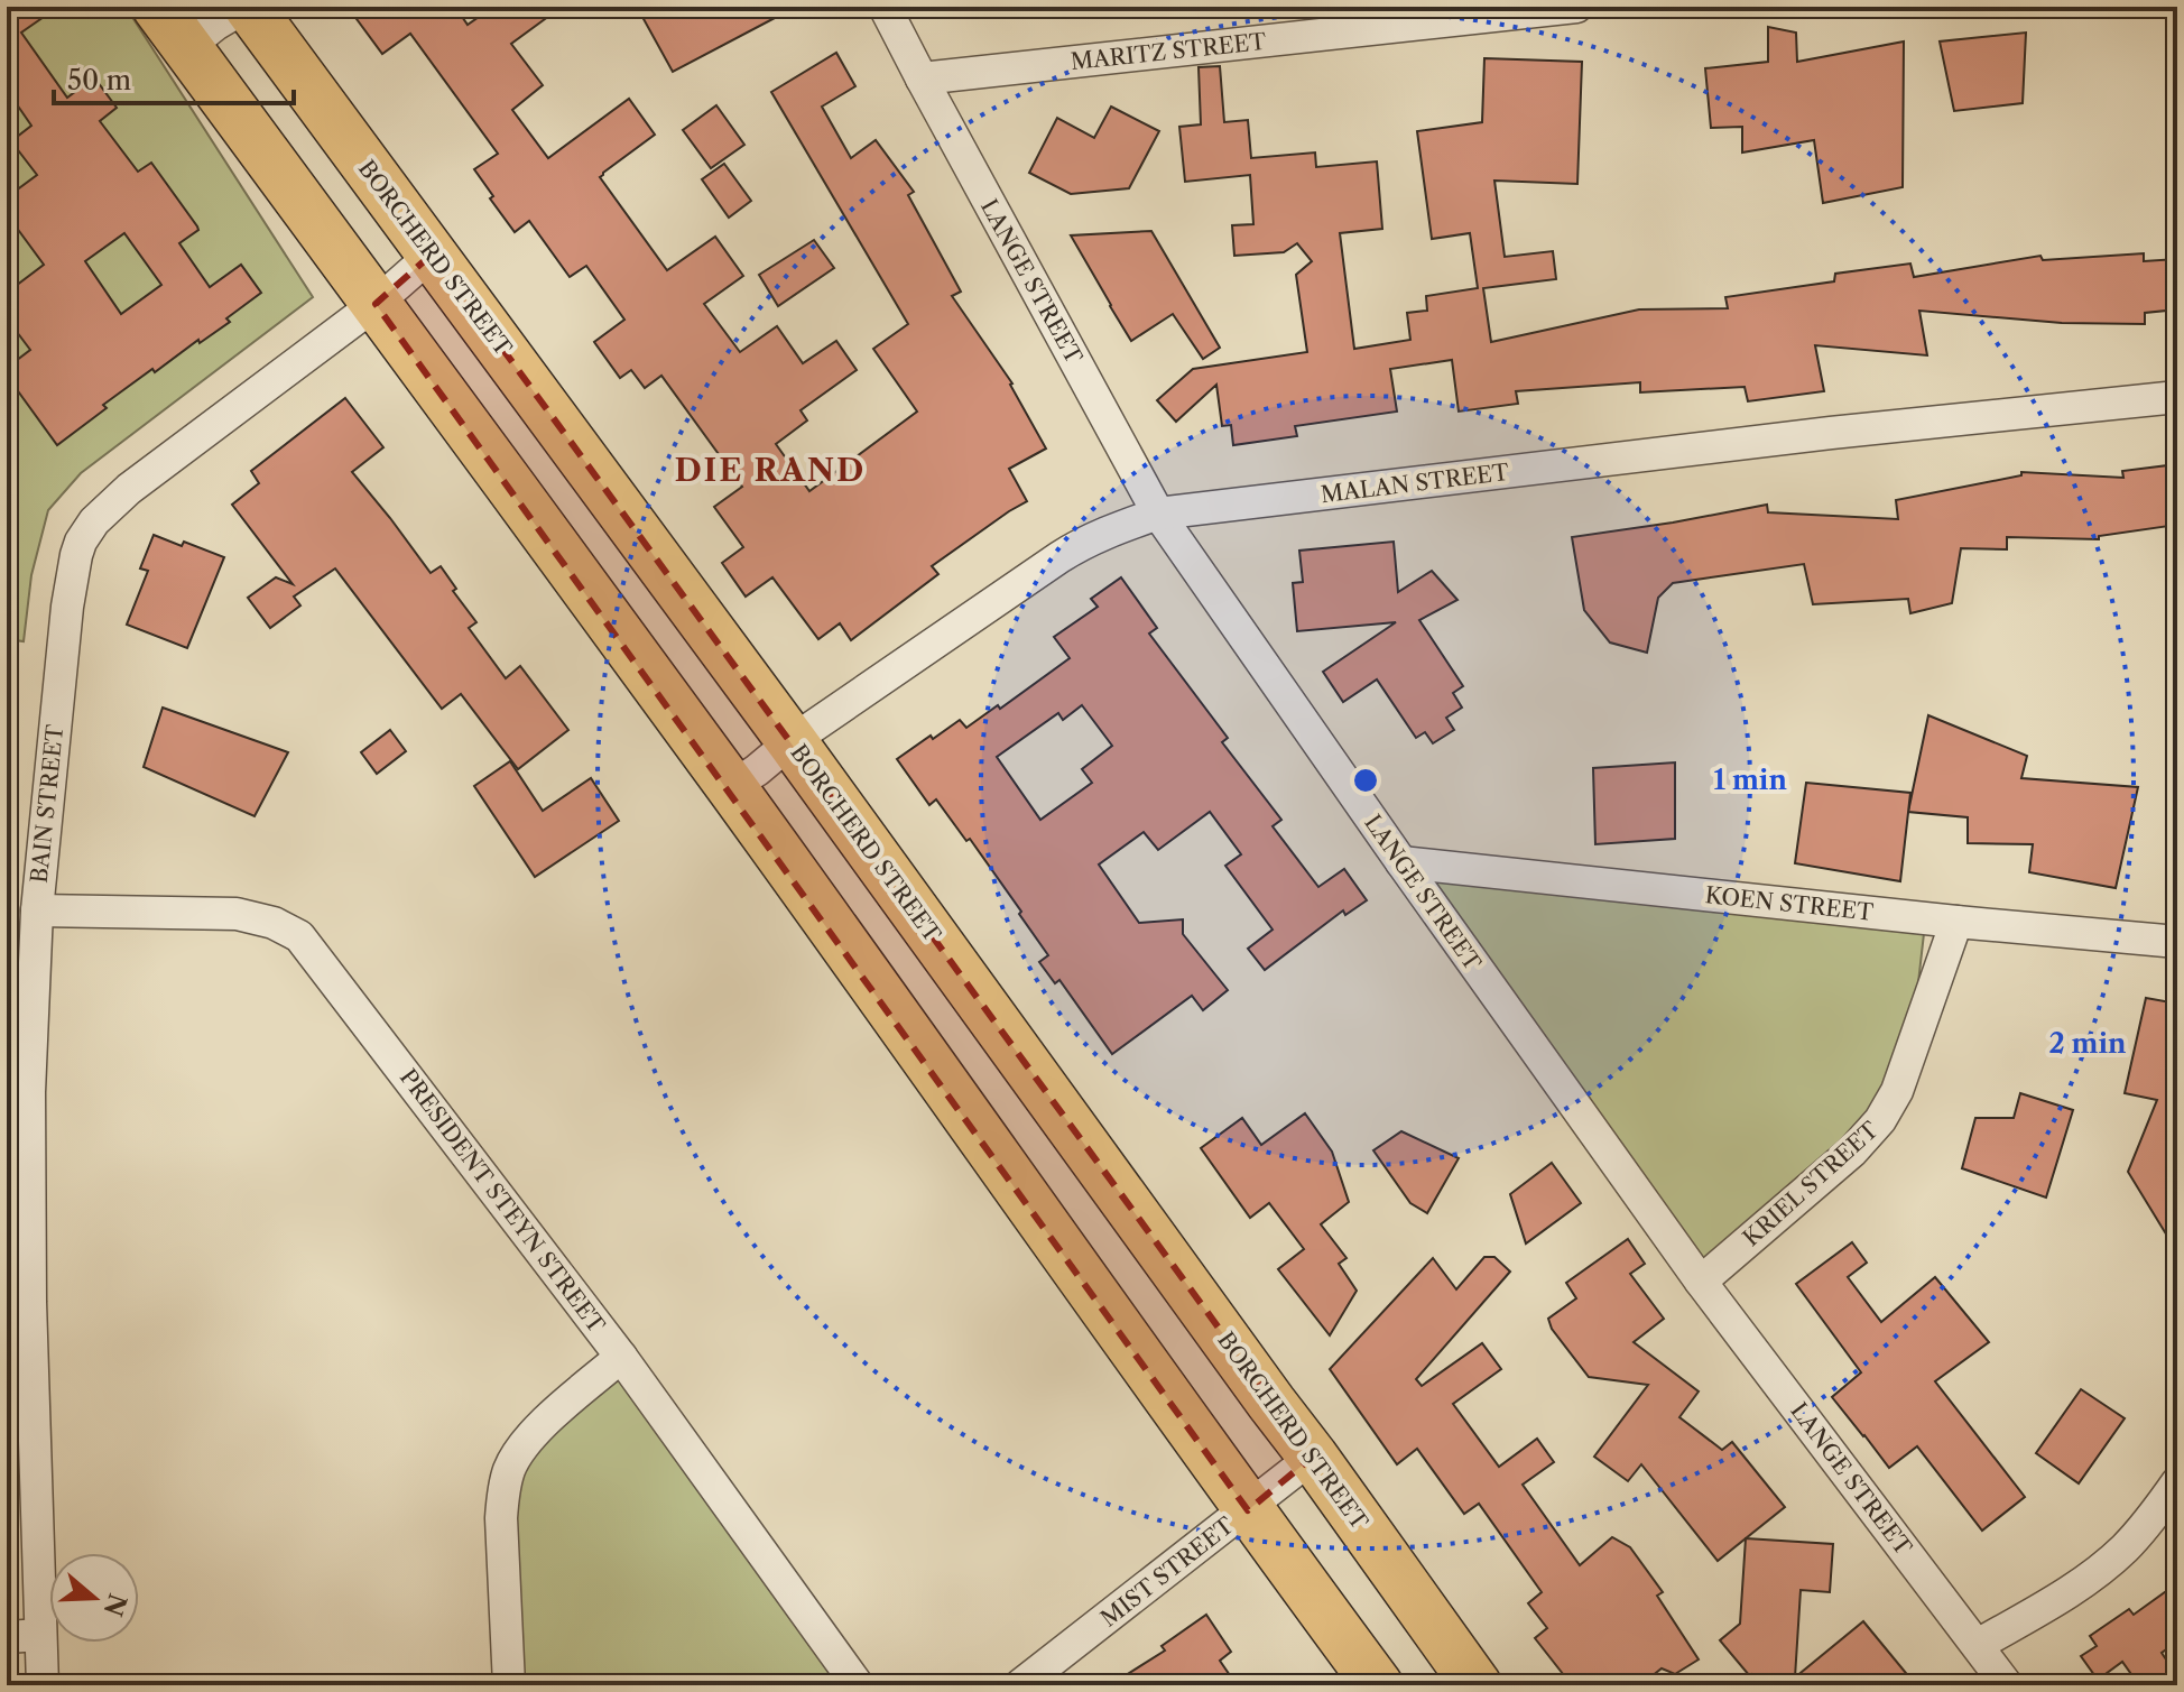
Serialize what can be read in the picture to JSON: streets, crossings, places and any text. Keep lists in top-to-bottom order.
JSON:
{
  "streets": {
    "highway": ["BORCHERD STREET"],
    "street": [
      "MARITZ STREET",
      "LANGE STREET",
      "MALAN STREET",
      "BAIN STREET",
      "KOEN STREET",
      "KRIEL STREET",
      "PRESIDENT STEYN STREET",
      "MIST STREET"
    ]
  },
  "crossings": [
    ["MARITZ STREET", "LANGE STREET"],
    ["BORCHERD STREET", "MALAN STREET"],
    ["BORCHERD STREET", "BAIN STREET"],
    ["BORCHERD STREET", "MIST STREET"],
    ["LANGE STREET", "MALAN STREET"],
    ["LANGE STREET", "KOEN STREET"],
    ["LANGE STREET", "KRIEL STREET"],
    ["BAIN STREET", "PRESIDENT STEYN STREET"],
    ["KOEN STREET", "KRIEL STREET"]
  ],
  "districts": ["DIE RAND"],
  "scale_bar": "50 m",
  "north": "right",
  "rings": ["1 min", "2 min"]
}
